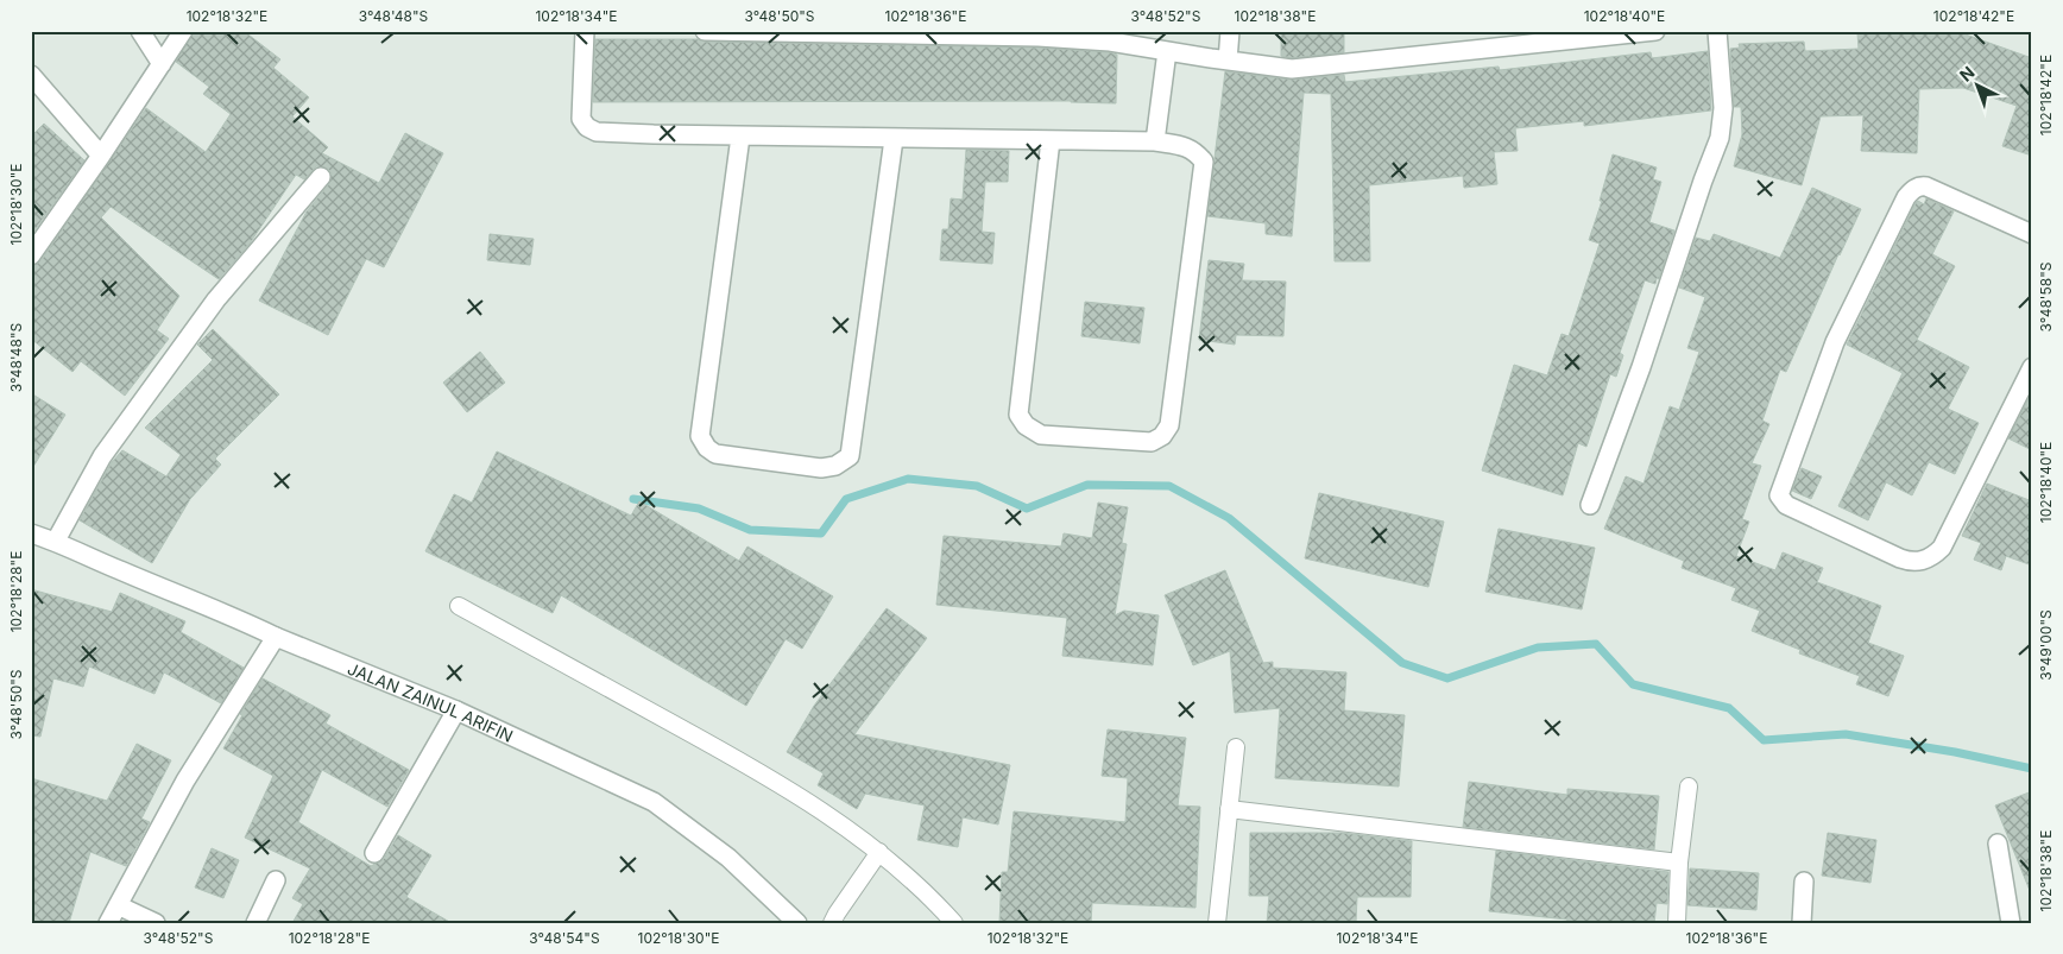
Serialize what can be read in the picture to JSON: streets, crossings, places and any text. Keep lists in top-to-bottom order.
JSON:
{
  "streets": {
    "street": ["JALAN ZAINUL ARIFIN"]
  },
  "north": "top left",
  "coordinates": [
    "102°18'32\"E",
    "3°48'48\"S",
    "102°18'34\"E",
    "3°48'50\"S",
    "102°18'36\"E",
    "3°48'52\"S",
    "102°18'38\"E",
    "102°18'40\"E",
    "102°18'42\"E",
    "102°18'30\"E",
    "3°48'58\"S",
    "102°18'28\"E",
    "3°49'00\"S",
    "3°48'54\"S"
  ]
}
